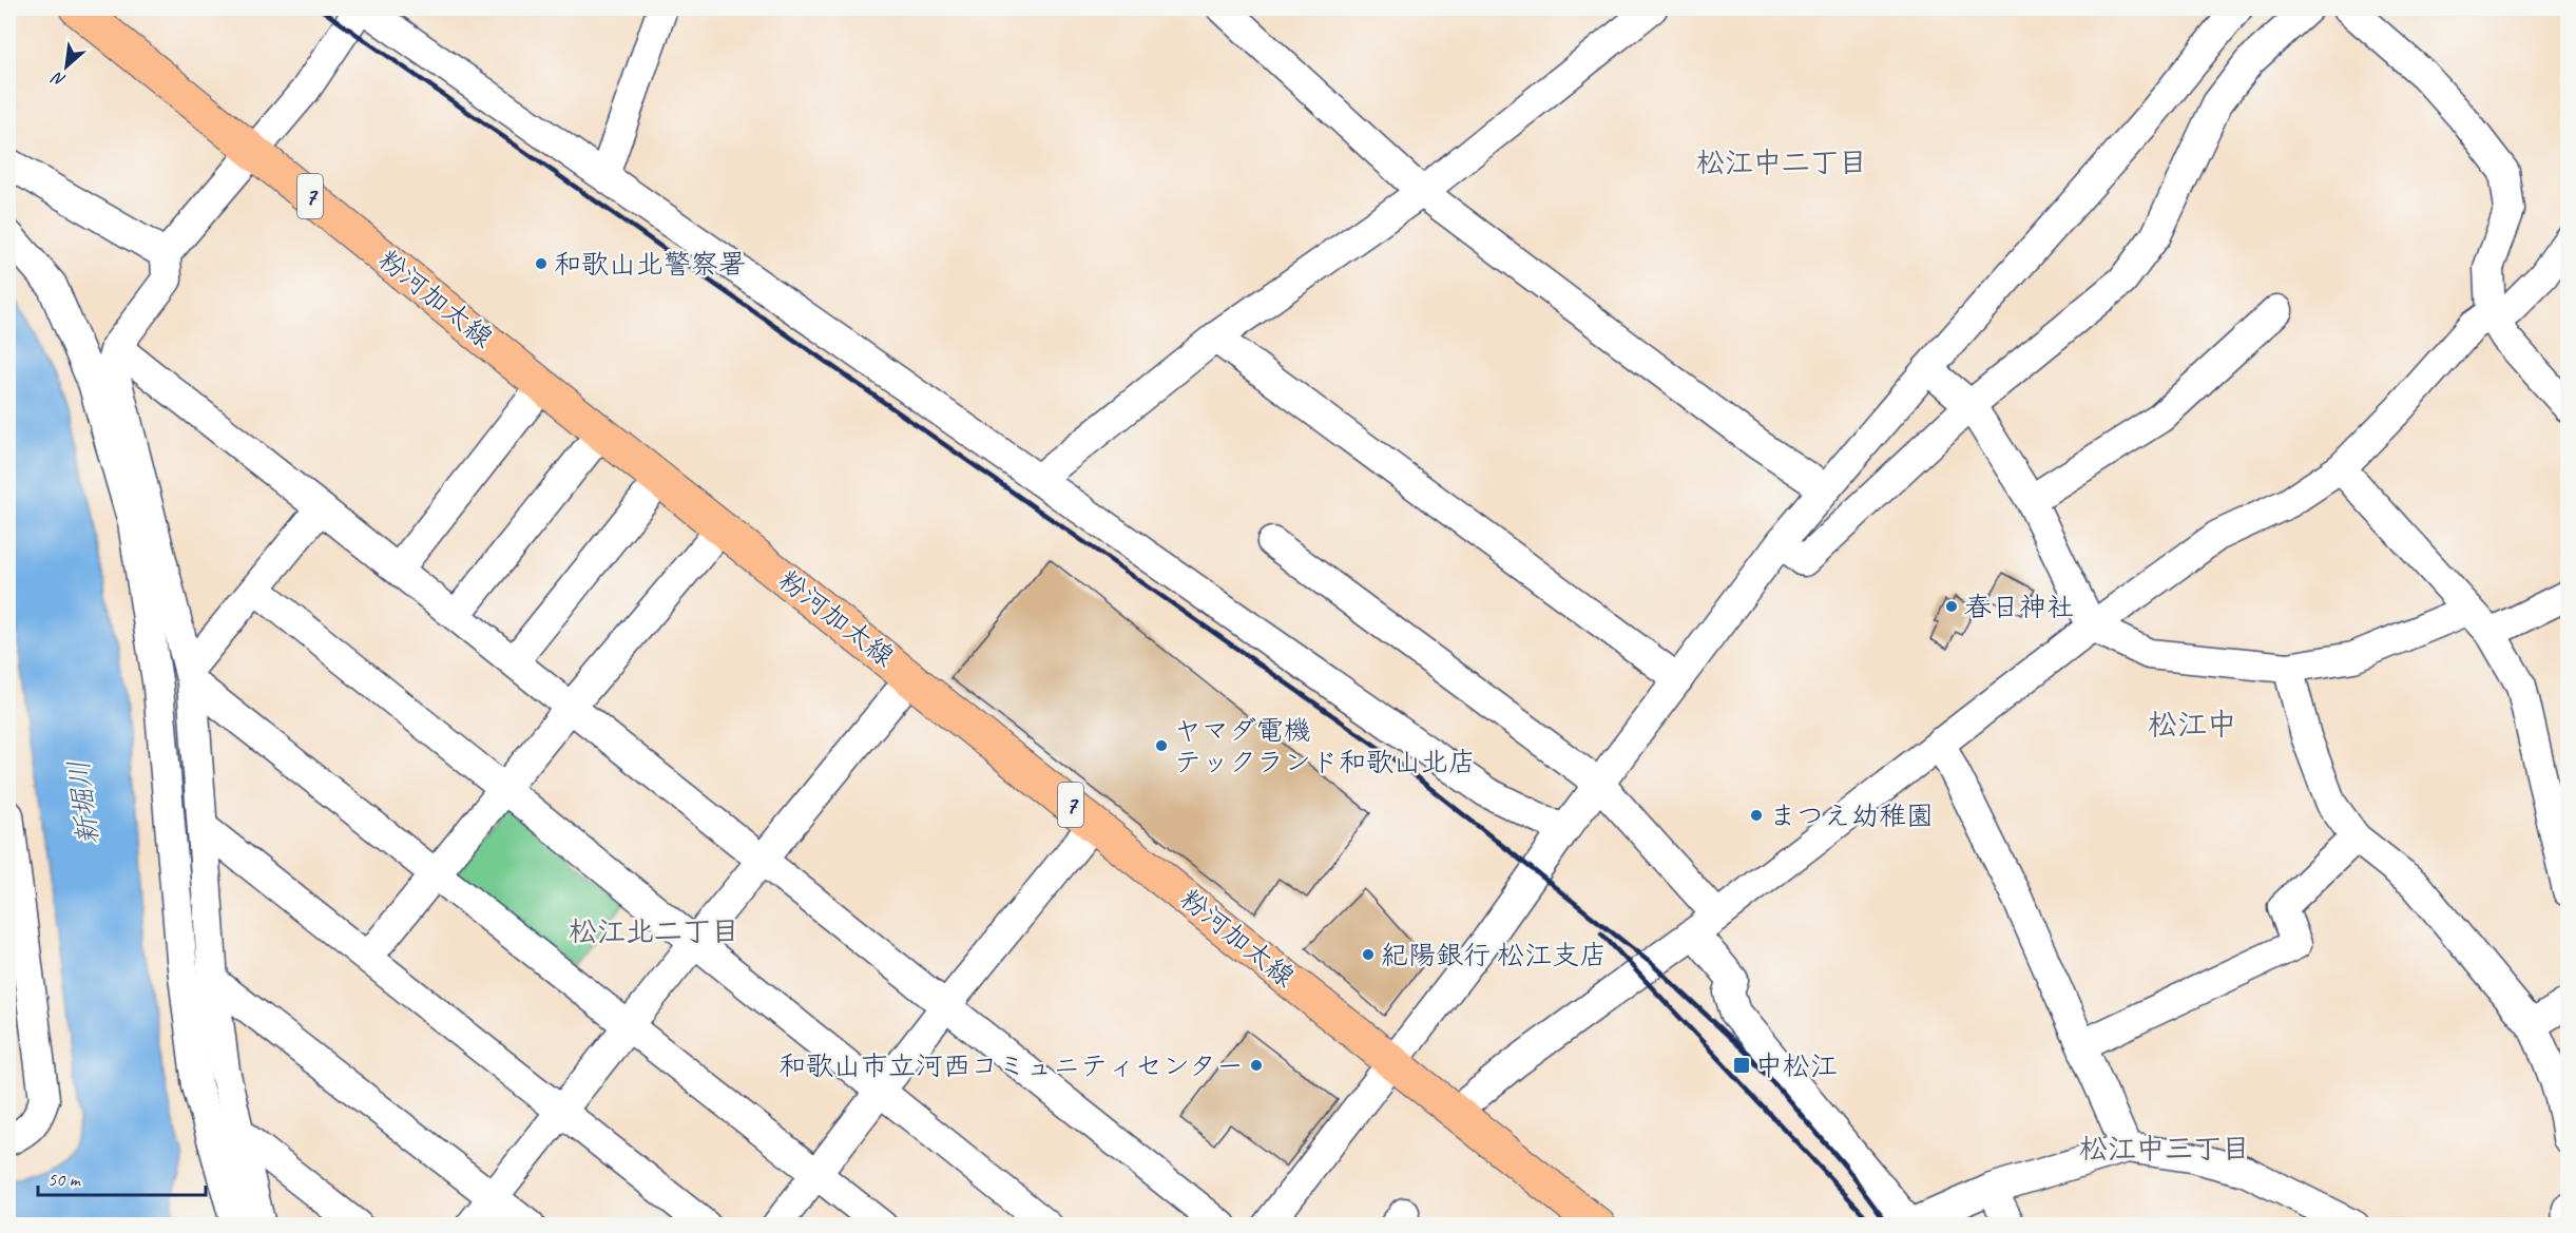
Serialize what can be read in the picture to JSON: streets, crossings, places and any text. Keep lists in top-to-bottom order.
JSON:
{
  "streets": {
    "main road": ["7", "粉河加太線"]
  },
  "districts": [
    "松江中二丁目",
    "松江中",
    "松江北二丁目",
    "松江中三丁目"
  ],
  "water": ["新堀川"],
  "places": {
    "other": [
      "和歌山北警察署",
      "春日神社",
      "ヤマダ電機 テックランド和歌山北店",
      "まつえ幼稚園",
      "紀陽銀行 松江支店",
      "和歌山市立河西コミュニティセンター"
    ],
    "transit": ["中松江"]
  },
  "scale_bar": "50 m",
  "north": "bottom left"
}
